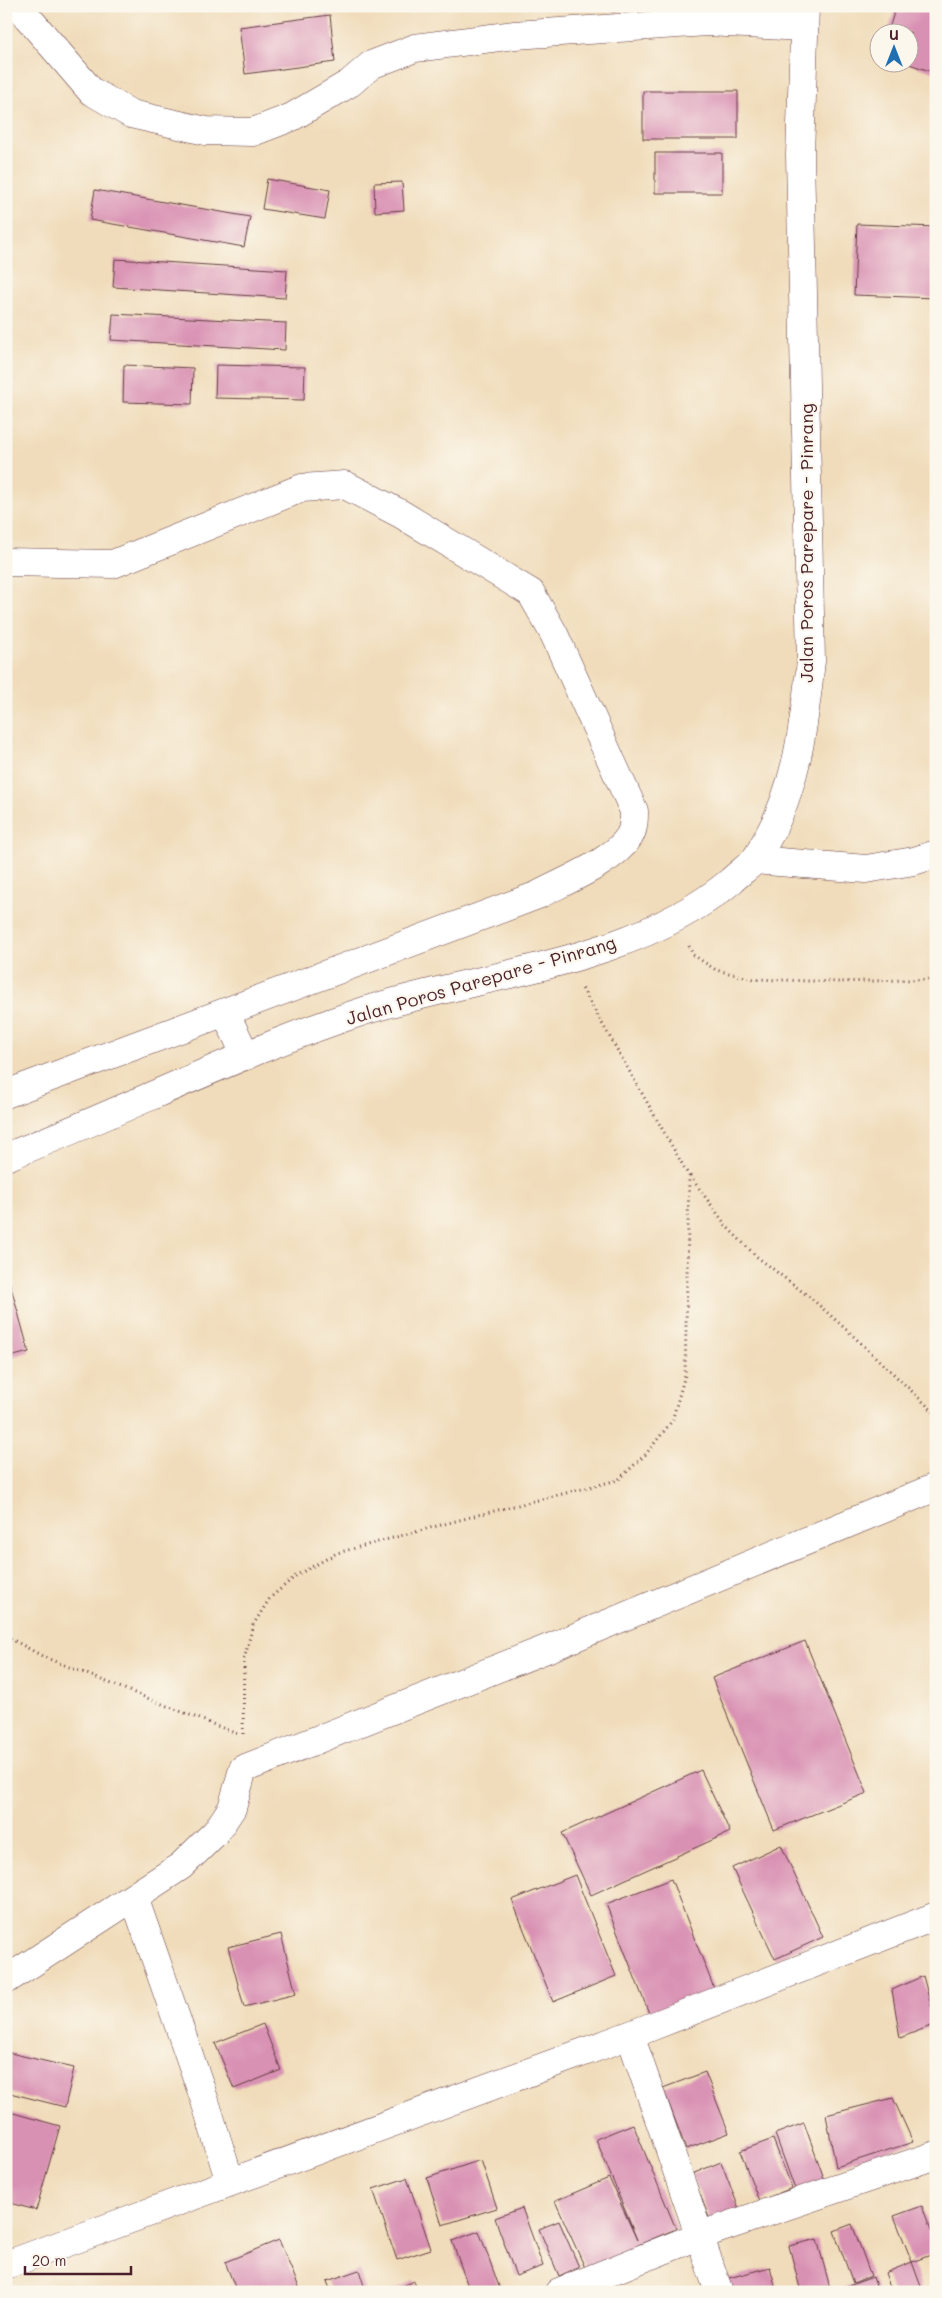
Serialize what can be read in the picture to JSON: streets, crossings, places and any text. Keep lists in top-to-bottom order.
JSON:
{
  "streets": {
    "main road": ["Jalan Poros Parepare - Pinrang"]
  },
  "scale_bar": "20 m",
  "north": "top"
}
